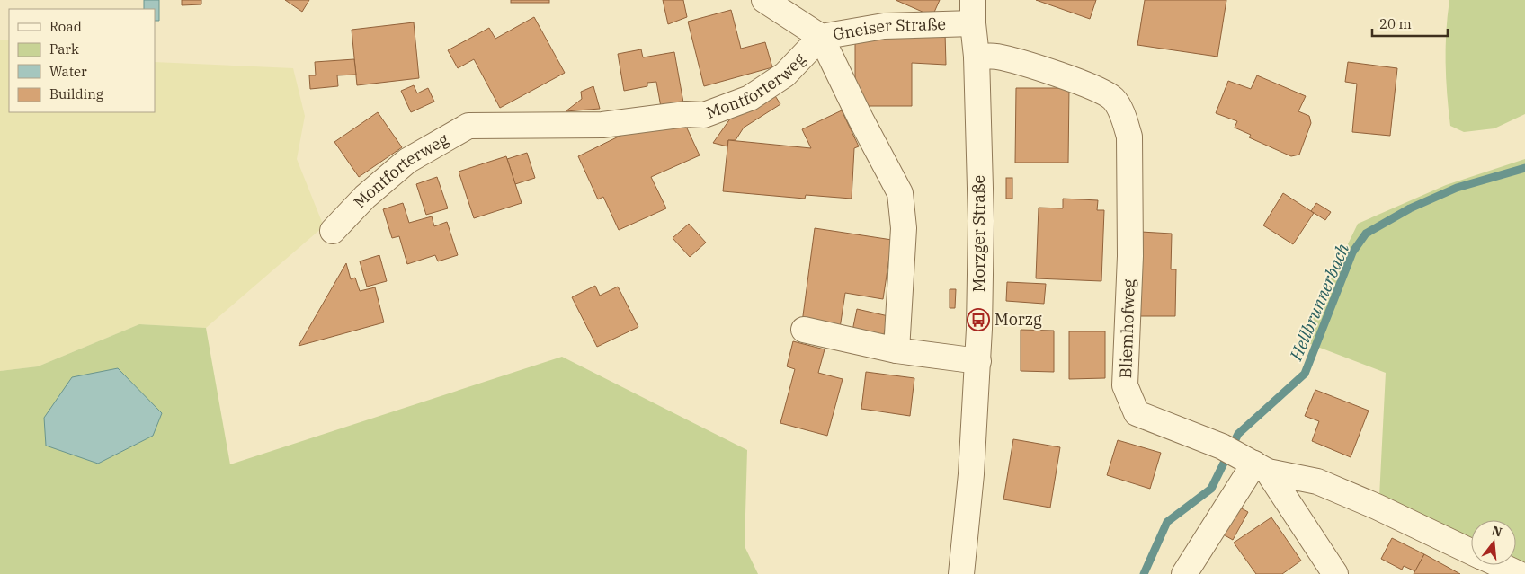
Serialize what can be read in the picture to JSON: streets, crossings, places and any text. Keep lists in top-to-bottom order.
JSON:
{
  "streets": {
    "street": [
      "Gneiser Straße",
      "Montforterweg",
      "Morzger Straße",
      "Bliemhofweg"
    ]
  },
  "crossings": [
    ["Gneiser Straße", "Montforterweg"],
    ["Gneiser Straße", "Morzger Straße"],
    ["Morzger Straße", "Bliemhofweg"]
  ],
  "water": ["Hellbrunnerbach"],
  "places": {
    "bus stop": ["Morzg"]
  },
  "legend": [
    "Road",
    "Park",
    "Water",
    "Building"
  ],
  "scale_bar": "20 m",
  "north": "top"
}
